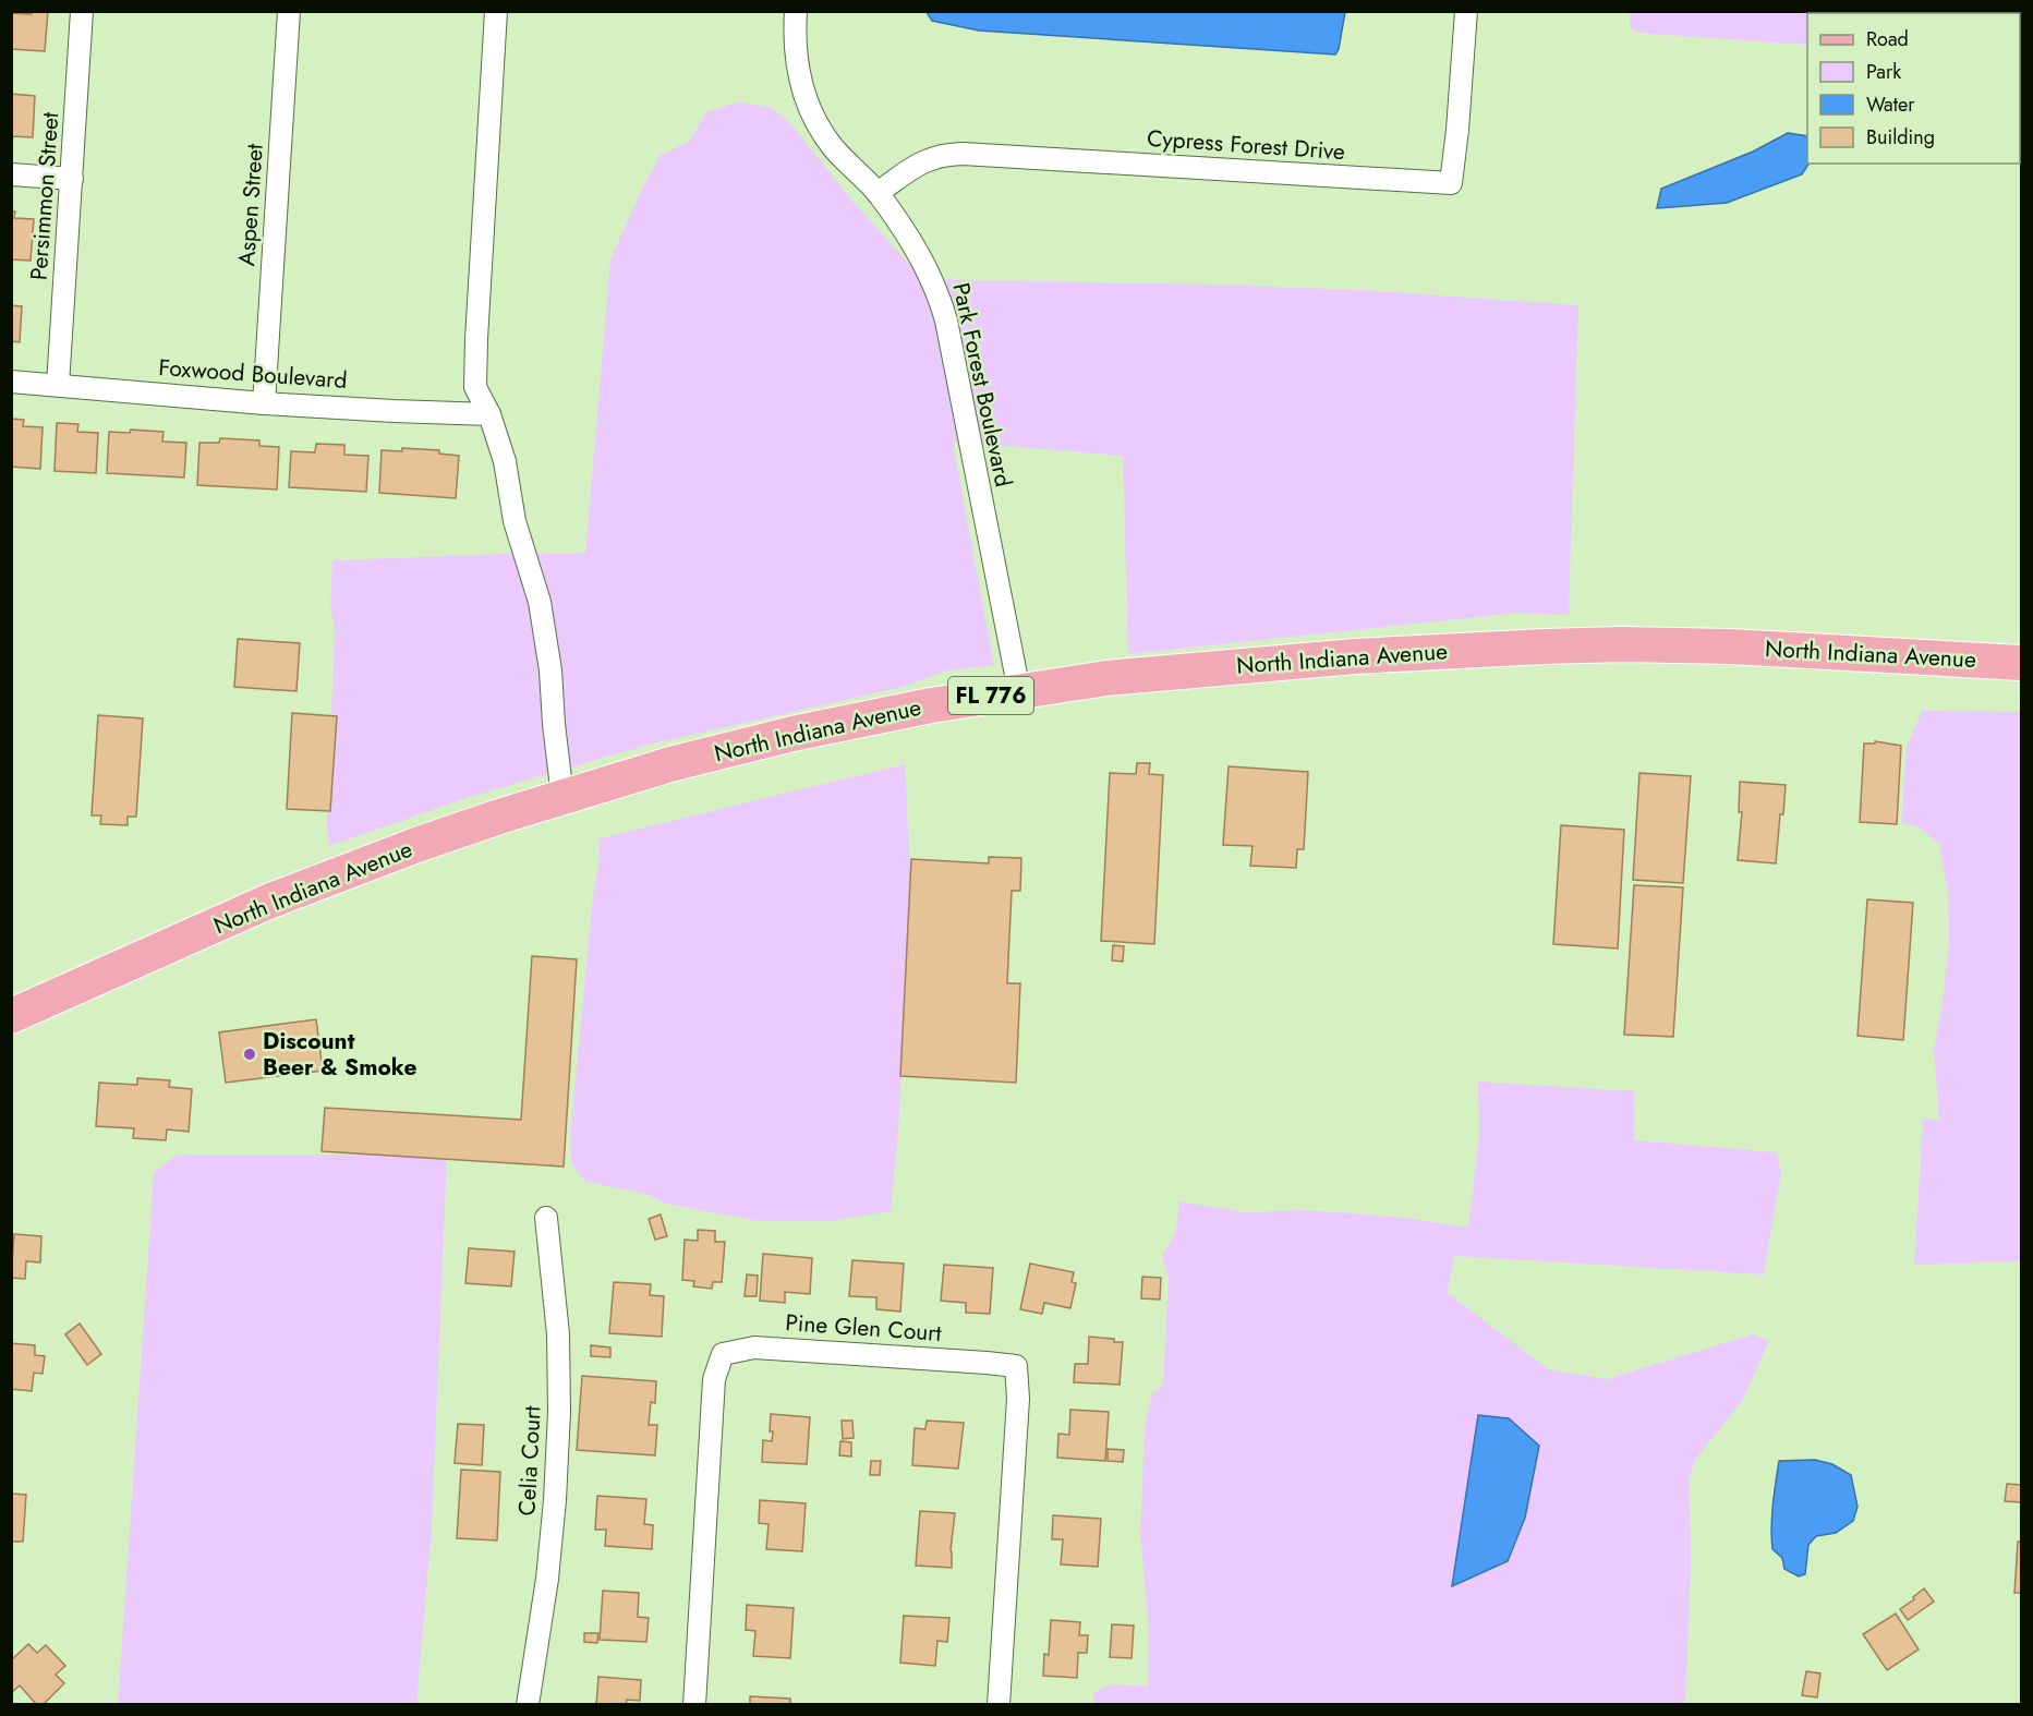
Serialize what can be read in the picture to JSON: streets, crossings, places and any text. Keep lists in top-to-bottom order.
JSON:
{
  "streets": {
    "main road": ["North Indiana Avenue", "FL 776"],
    "street": [
      "Cypress Forest Drive",
      "Persimmon Street",
      "Aspen Street",
      "Foxwood Boulevard",
      "Park Forest Boulevard",
      "Pine Glen Court",
      "Celia Court"
    ]
  },
  "crossings": [
    ["Cypress Forest Drive", "Park Forest Boulevard"],
    ["Persimmon Street", "Foxwood Boulevard"],
    ["Aspen Street", "Foxwood Boulevard"],
    ["Park Forest Boulevard", "North Indiana Avenue"]
  ],
  "places": ["Discount Beer & Smoke"],
  "legend": [
    "Road",
    "Park",
    "Water",
    "Building"
  ]
}
